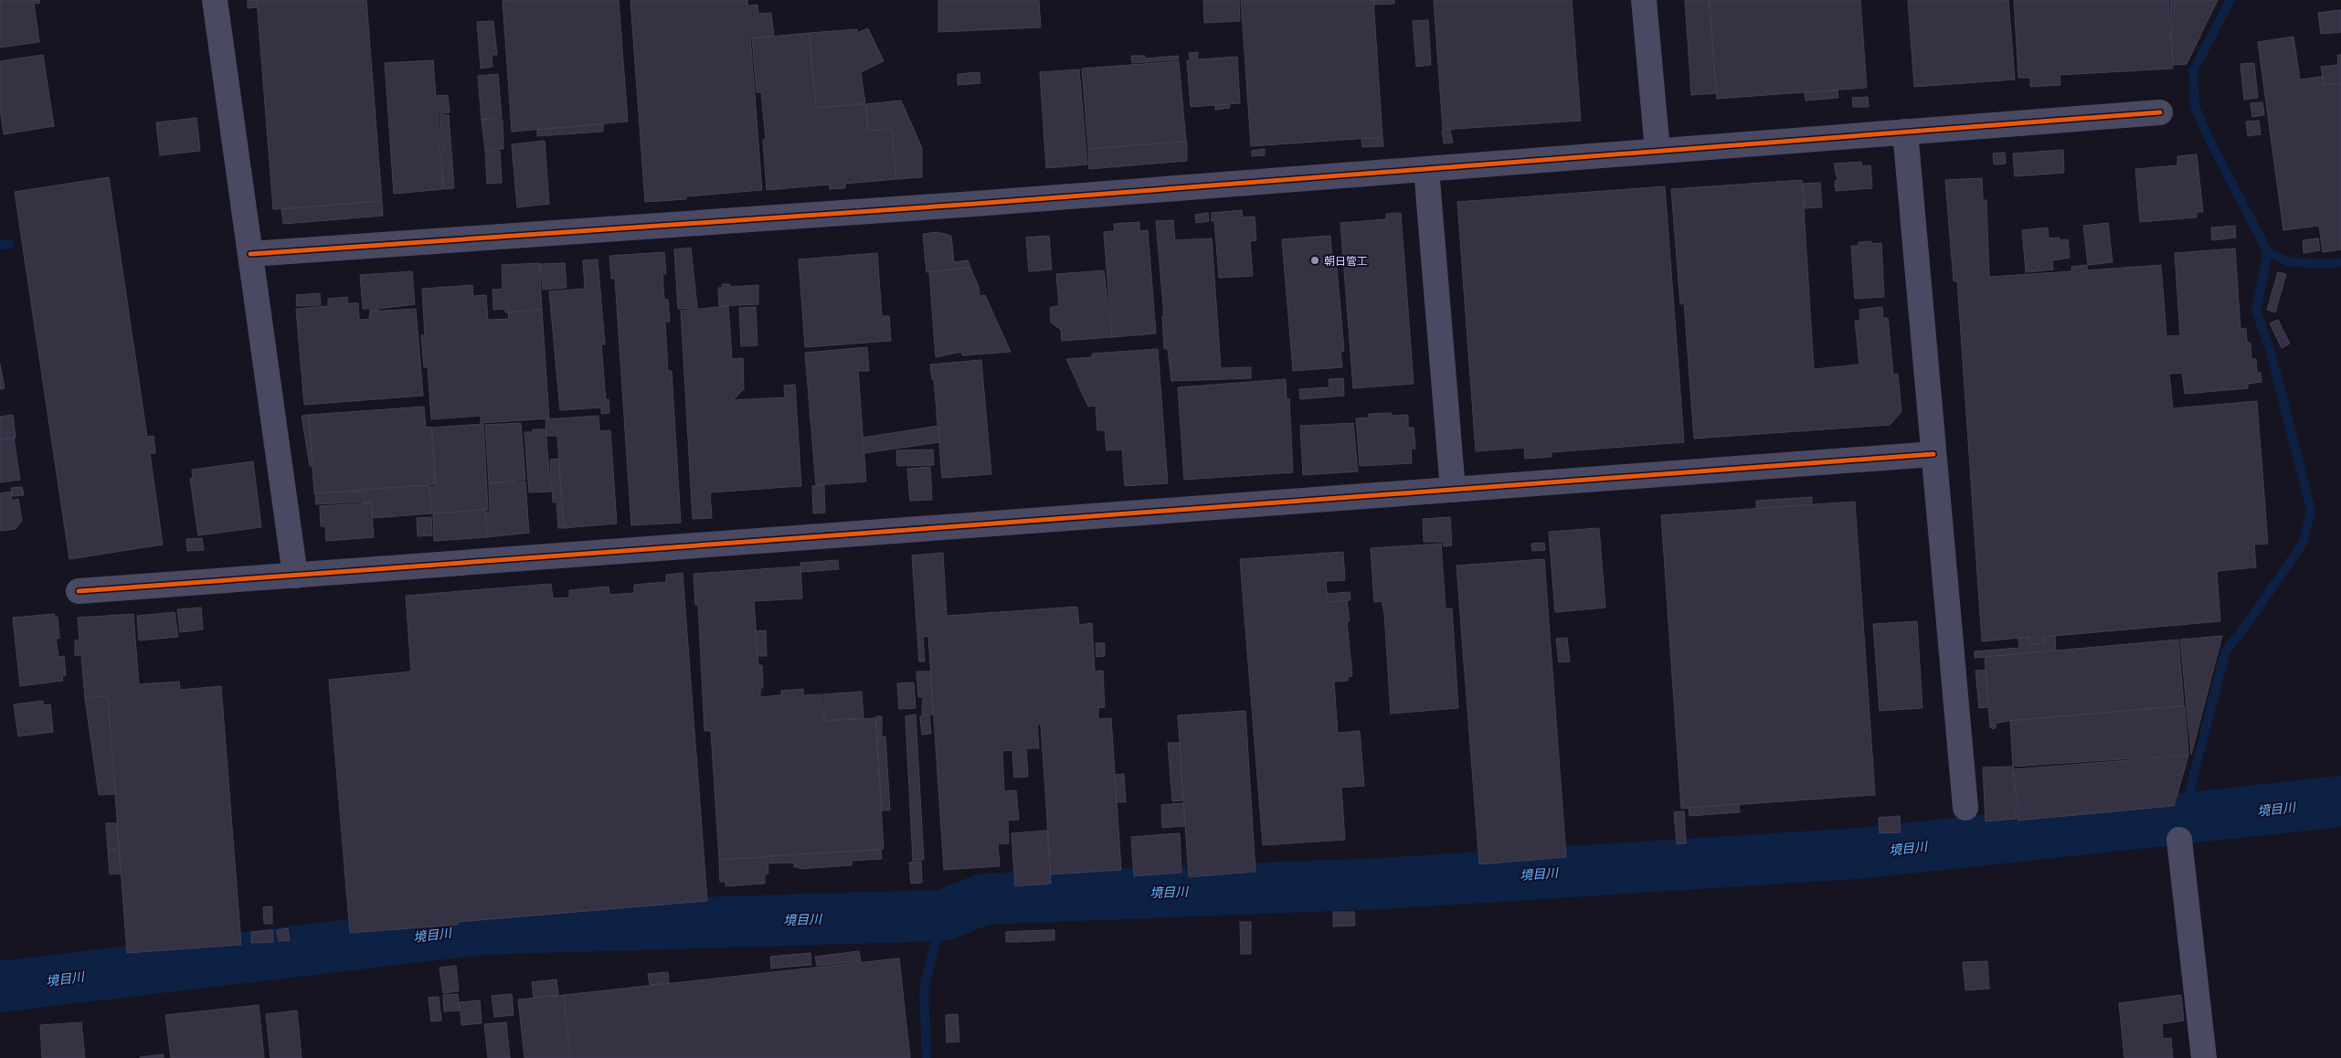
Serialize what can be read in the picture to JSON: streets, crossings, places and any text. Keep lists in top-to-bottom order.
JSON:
{
  "water": ["境目川"],
  "places": ["朝日管工"]
}
